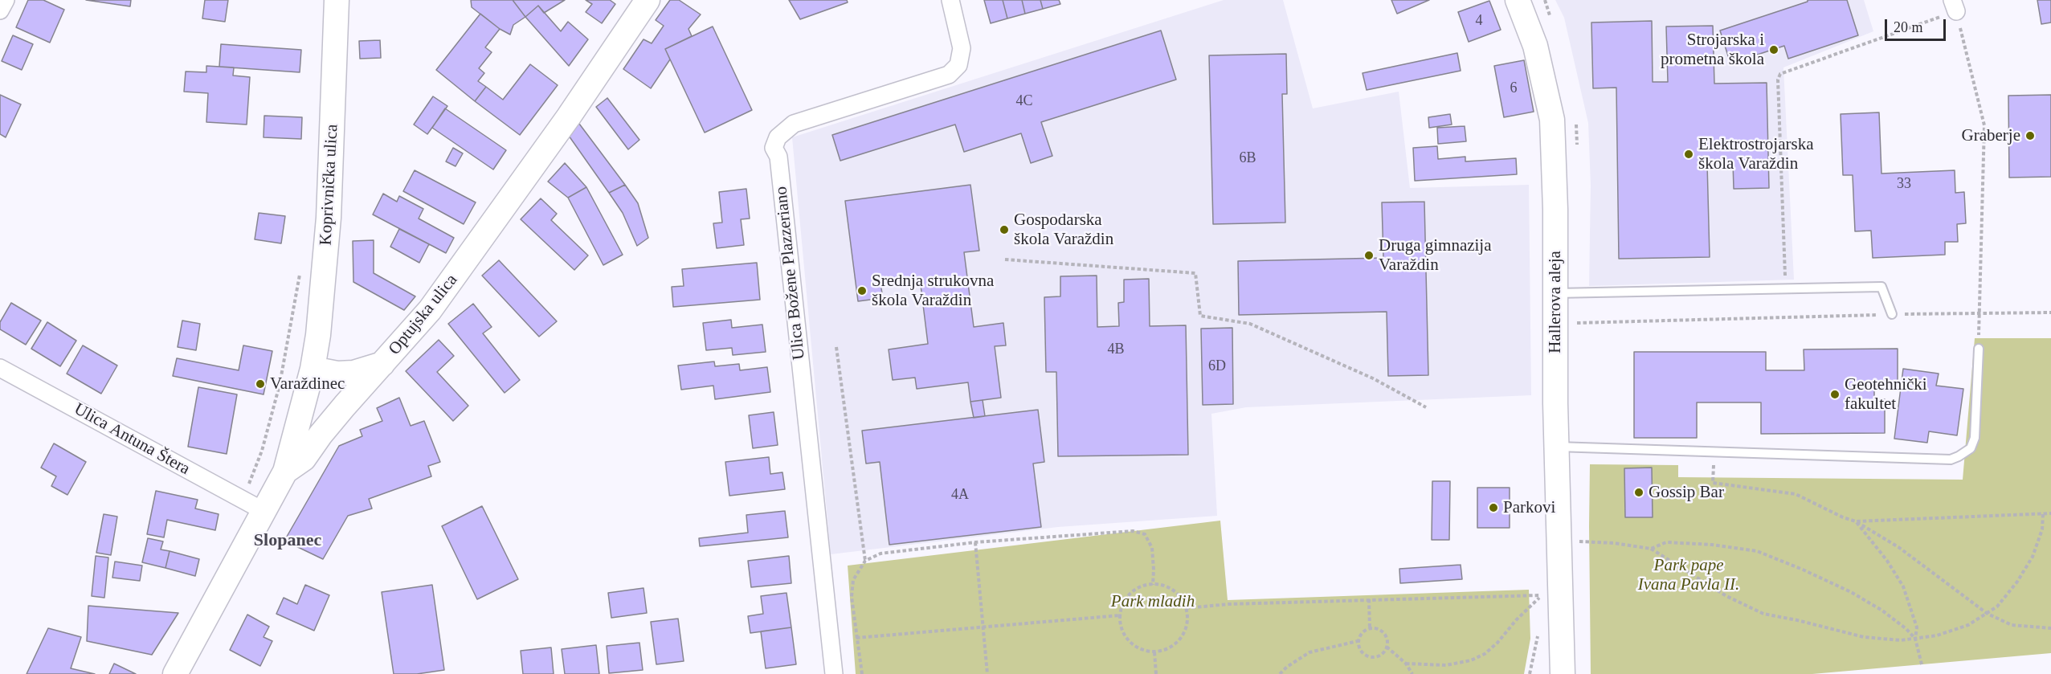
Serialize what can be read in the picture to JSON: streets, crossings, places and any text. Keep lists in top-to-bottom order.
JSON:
{
  "streets": {
    "main road": ["Koprivnička ulica", "Hallerova aleja", "Optujska ulica"],
    "street": ["Ulica Božene Plazzeriano", "Ulica Antuna Štera"]
  },
  "crossings": [
    ["Koprivnička ulica", "Optujska ulica"]
  ],
  "districts": ["Slopanec"],
  "parks": ["Park pape Ivana Pavla II.", "Park mladih"],
  "places": [
    "Strojarska i prometna škola",
    "Graberje",
    "Elektrostrojarska škola Varaždin",
    "Gospodarska škola Varaždin",
    "Druga gimnazija Varaždin",
    "Srednja strukovna škola Varaždin",
    "Varaždinec",
    "Geotehnički fakultet",
    "Gossip Bar",
    "Parkovi"
  ],
  "house_numbers": [
    "4",
    "6",
    "4C",
    "6B",
    "33",
    "4B",
    "6D",
    "4A"
  ],
  "scale_bar": "20 m"
}
